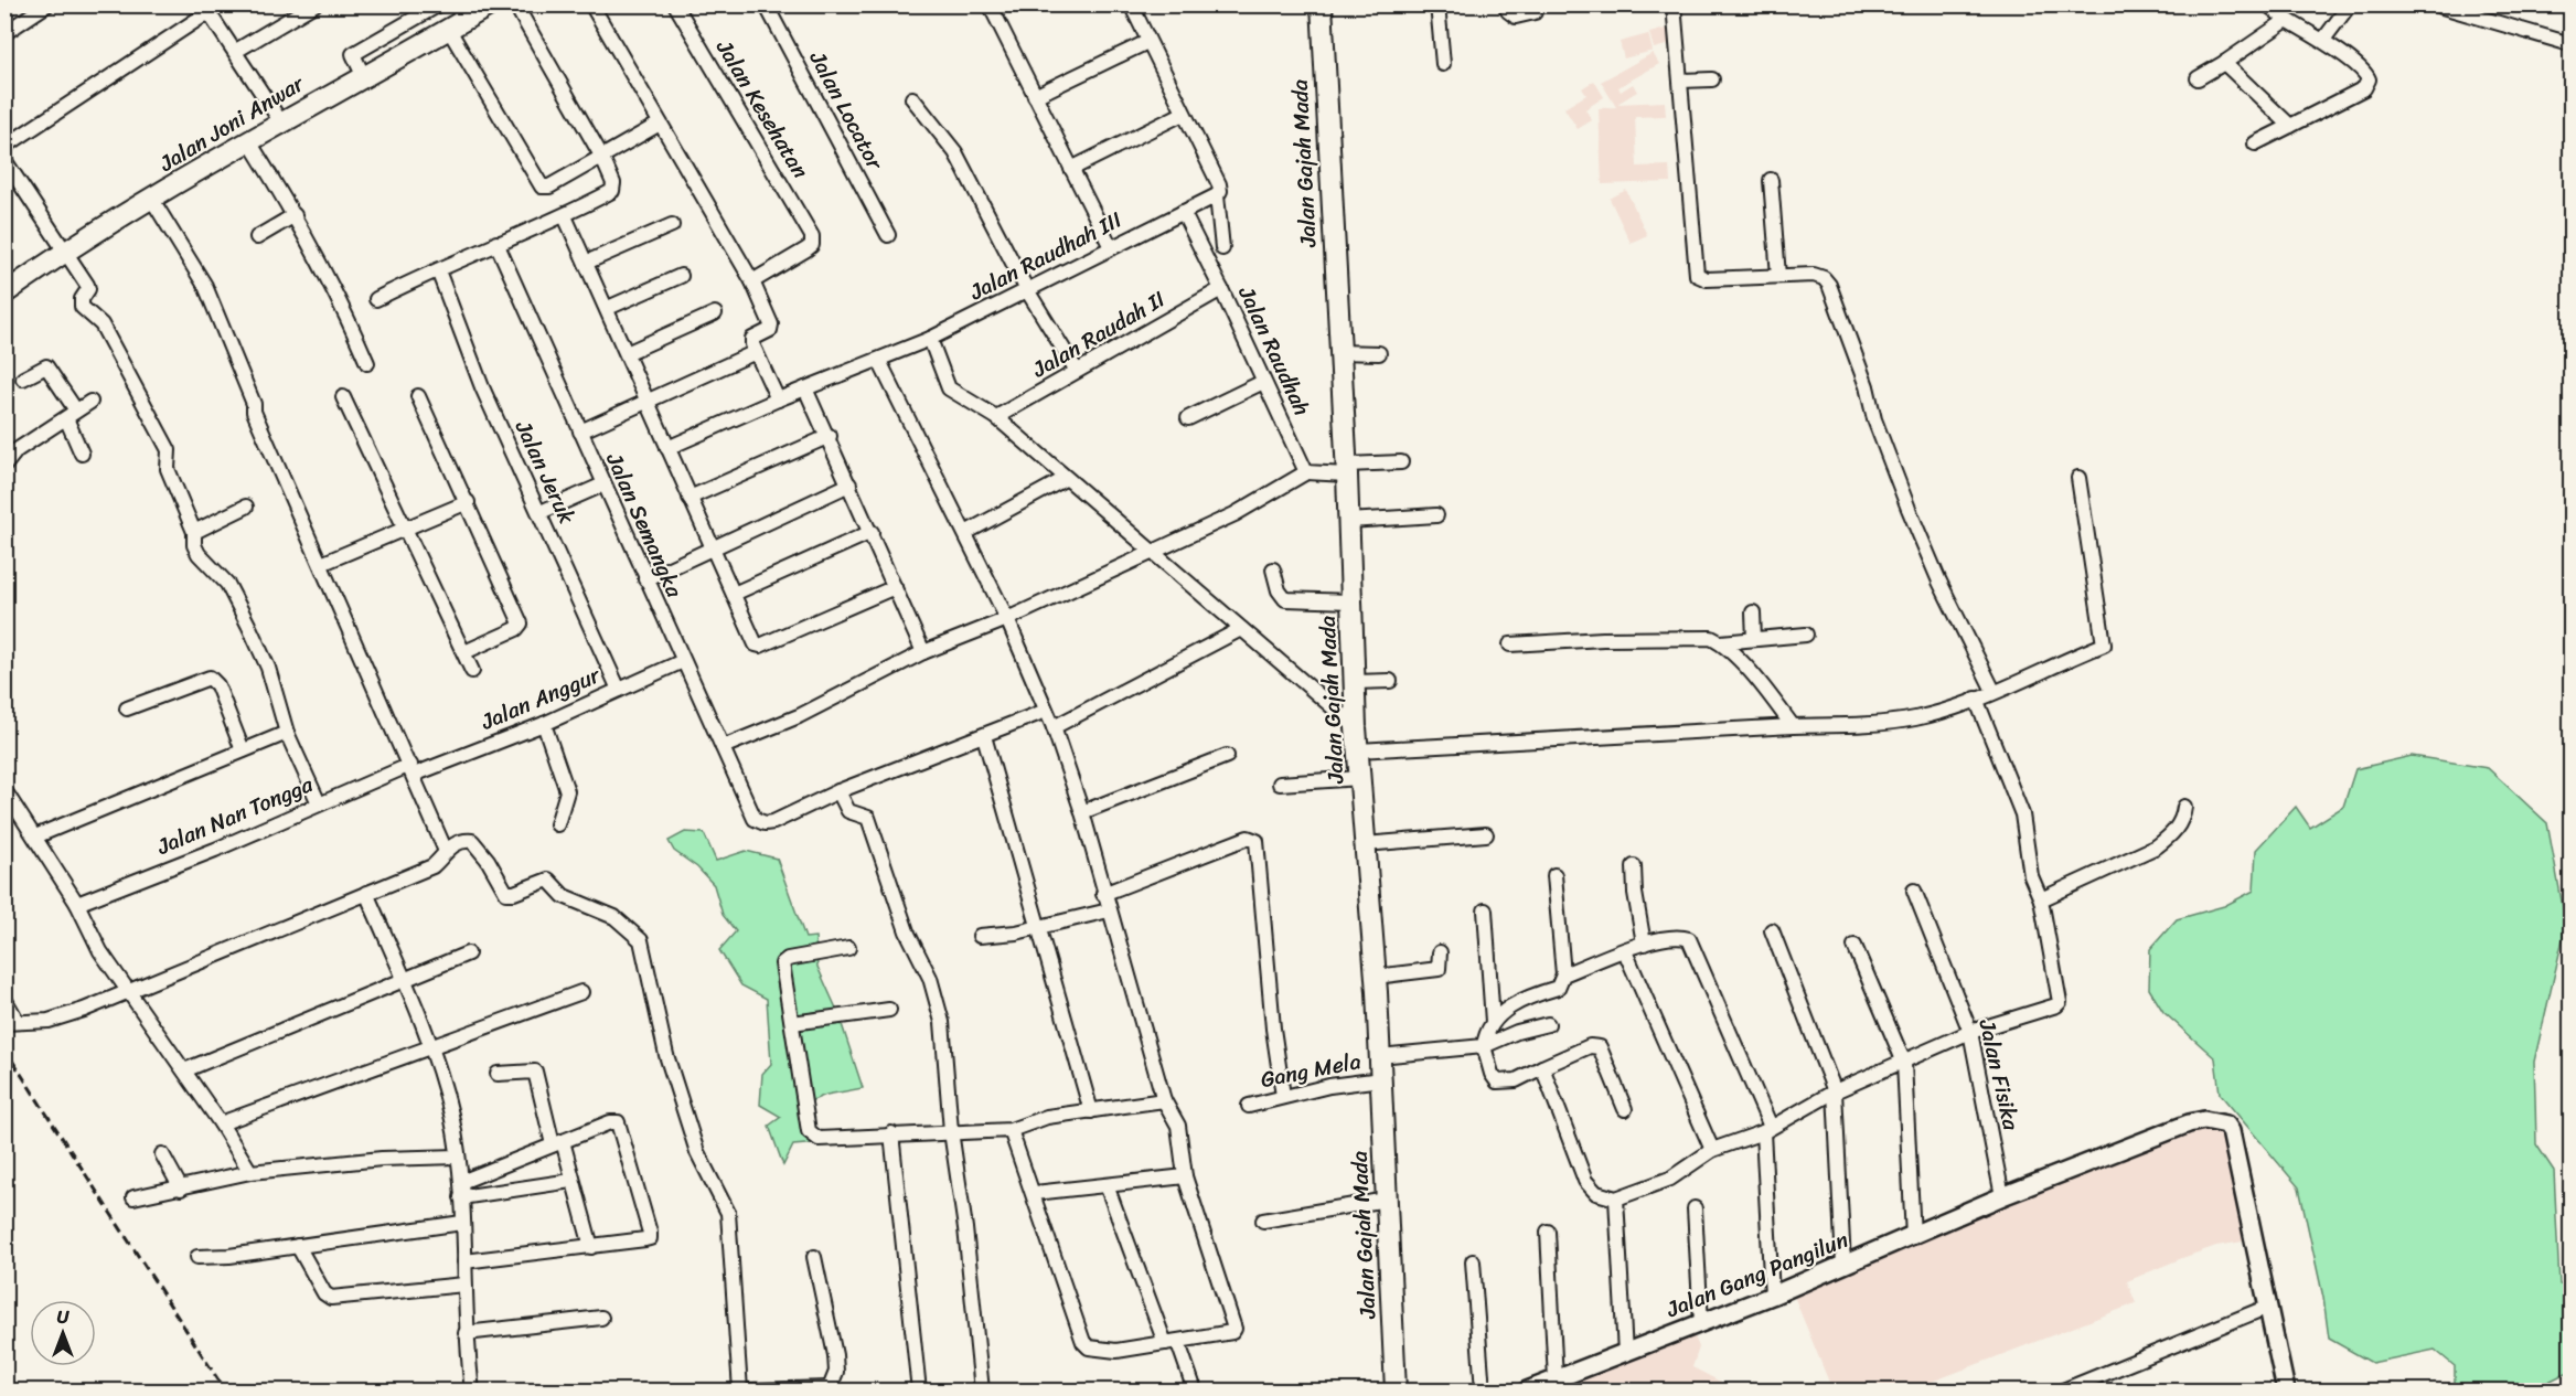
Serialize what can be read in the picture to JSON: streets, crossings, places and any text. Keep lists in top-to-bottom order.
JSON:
{
  "streets": {
    "main road": ["Jalan Joni Anwar", "Jalan Gajah Mada"],
    "street": [
      "Jalan Kesehatan",
      "Jalan Locator",
      "Jalan Raudhah III",
      "Jalan Raudah II",
      "Jalan Raudhah",
      "Jalan Jeruk",
      "Jalan Semangka",
      "Jalan Anggur",
      "Jalan Nan Tongga",
      "Gang Mela",
      "Jalan Fisika",
      "Jalan Gang Pangilun"
    ]
  },
  "crossings": [
    ["Jalan Gajah Mada", "Gang Mela"],
    ["Jalan Raudhah III", "Jalan Raudhah"],
    ["Jalan Raudah II", "Jalan Raudhah"],
    ["Jalan Jeruk", "Jalan Anggur"],
    ["Jalan Semangka", "Jalan Anggur"],
    ["Jalan Anggur", "Jalan Nan Tongga"],
    ["Jalan Fisika", "Jalan Gang Pangilun"]
  ],
  "north": "top"
}
